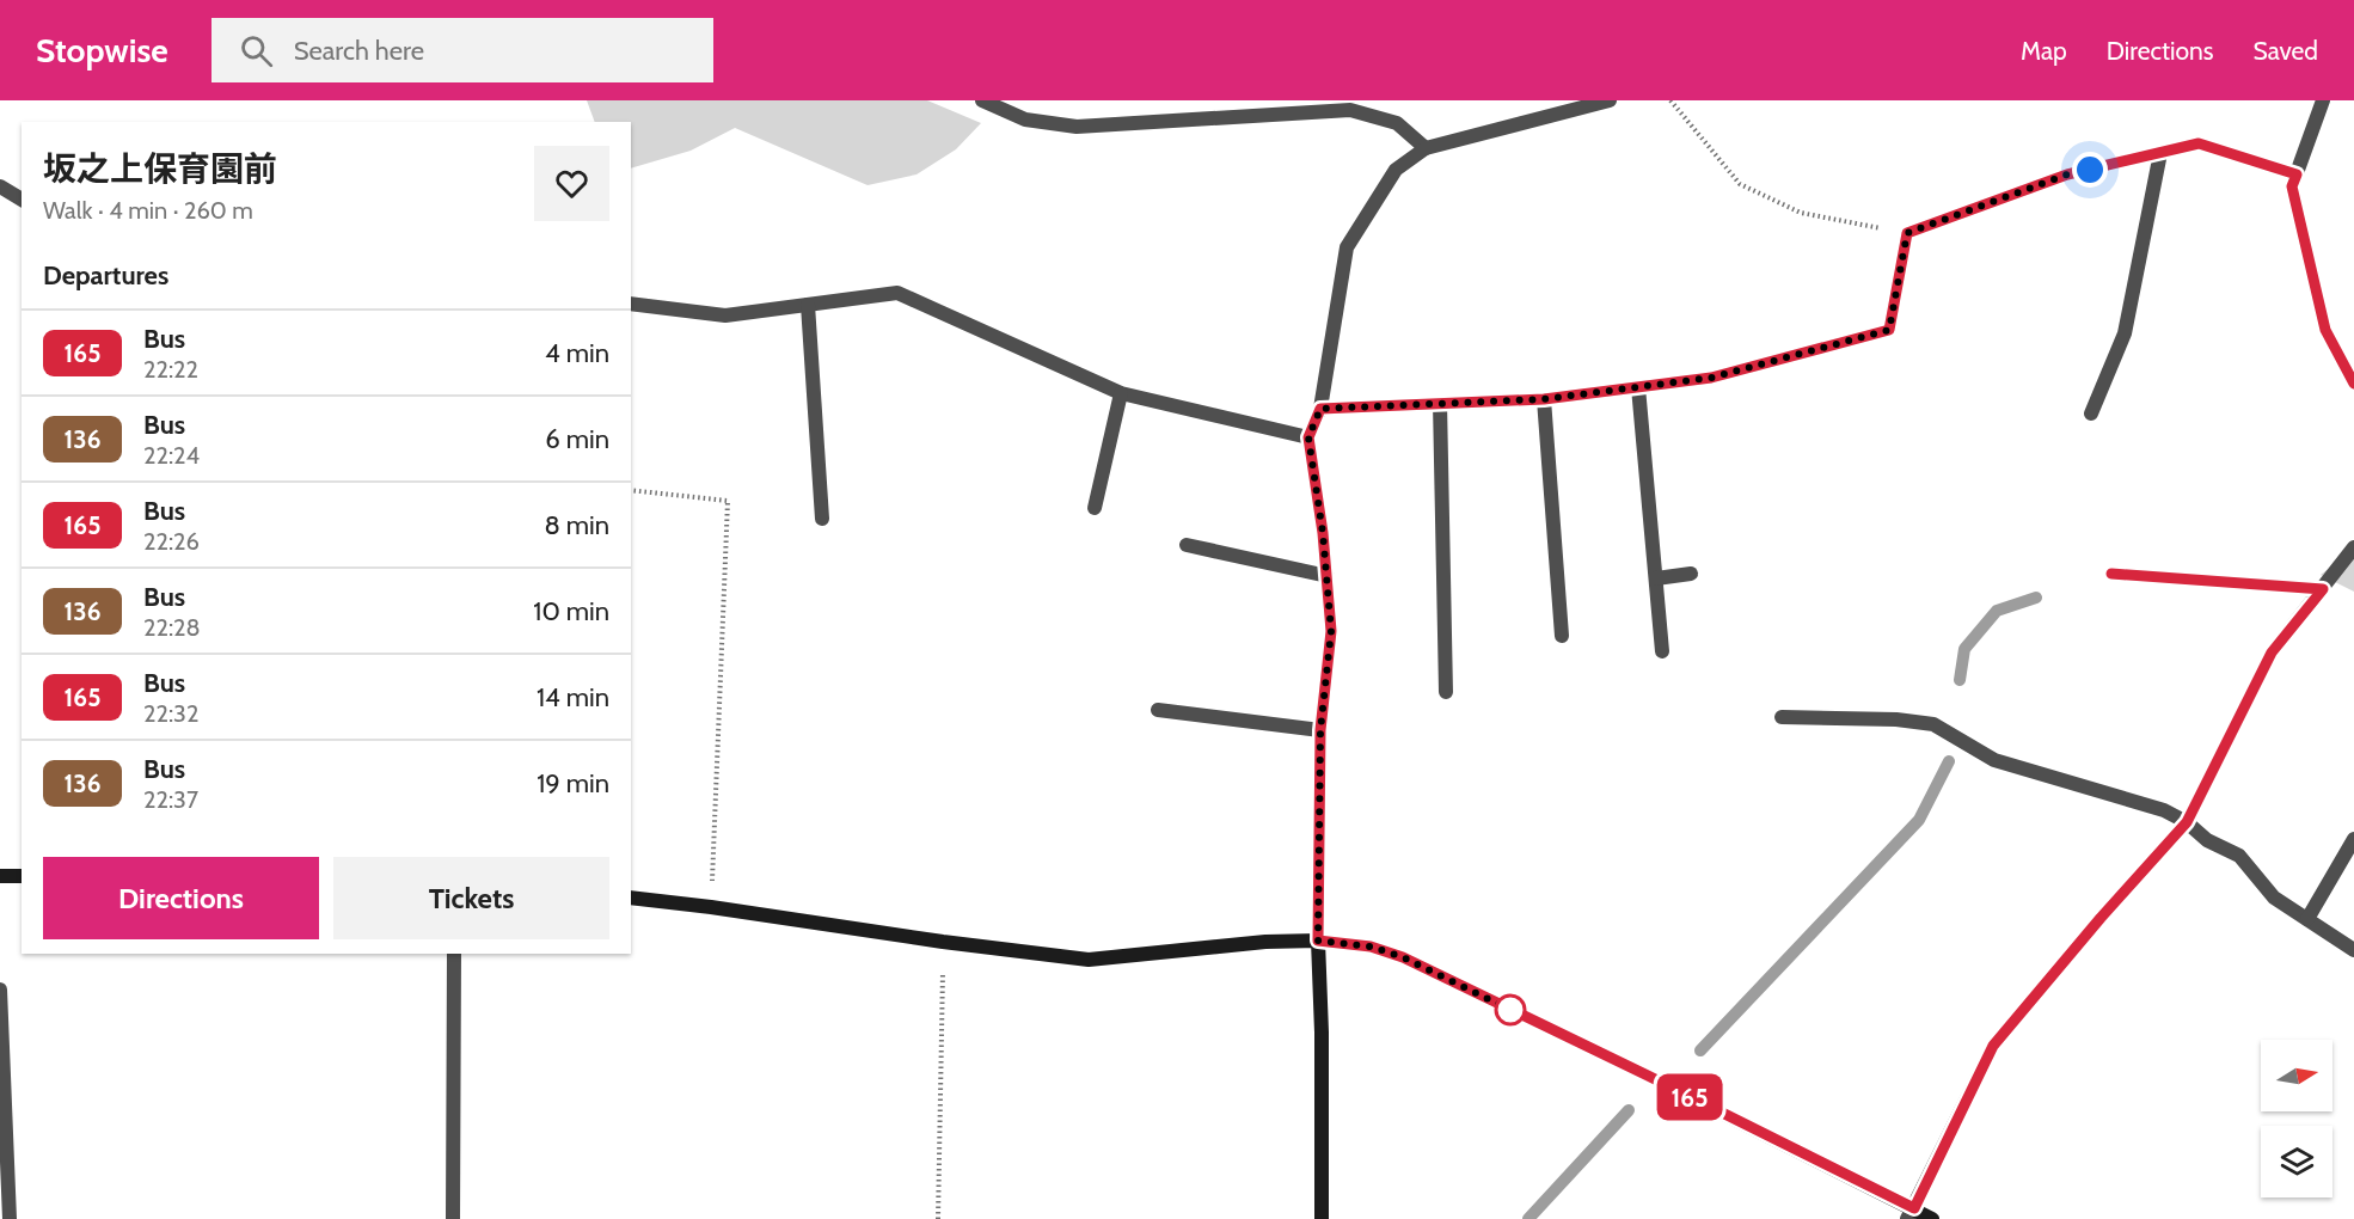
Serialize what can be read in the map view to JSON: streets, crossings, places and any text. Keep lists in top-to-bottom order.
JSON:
{
  "lines": ["bus line 165"],
  "north": "right",
  "page": {
    "header": "Stopwise",
    "search": "Search here",
    "nav": ["Map", "Directions", "Saved"],
    "on_map": "165",
    "heading": [
      ["坂之上保育園前", "Walk · 4 min · 260 m"],
      "Departures"
    ],
    "list": [
      {
        "mark": "165",
        "name": "Bus",
        "note": "22:22",
        "value": "4 min"
      },
      {
        "mark": "136",
        "name": "Bus",
        "note": "22:24",
        "value": "6 min"
      },
      {
        "mark": "165",
        "name": "Bus",
        "note": "22:26",
        "value": "8 min"
      },
      {
        "mark": "136",
        "name": "Bus",
        "note": "22:28",
        "value": "10 min"
      },
      {
        "mark": "165",
        "name": "Bus",
        "note": "22:32",
        "value": "14 min"
      },
      {
        "mark": "136",
        "name": "Bus",
        "note": "22:37",
        "value": "19 min"
      }
    ],
    "buttons": ["Directions", "Tickets"]
  }
}
